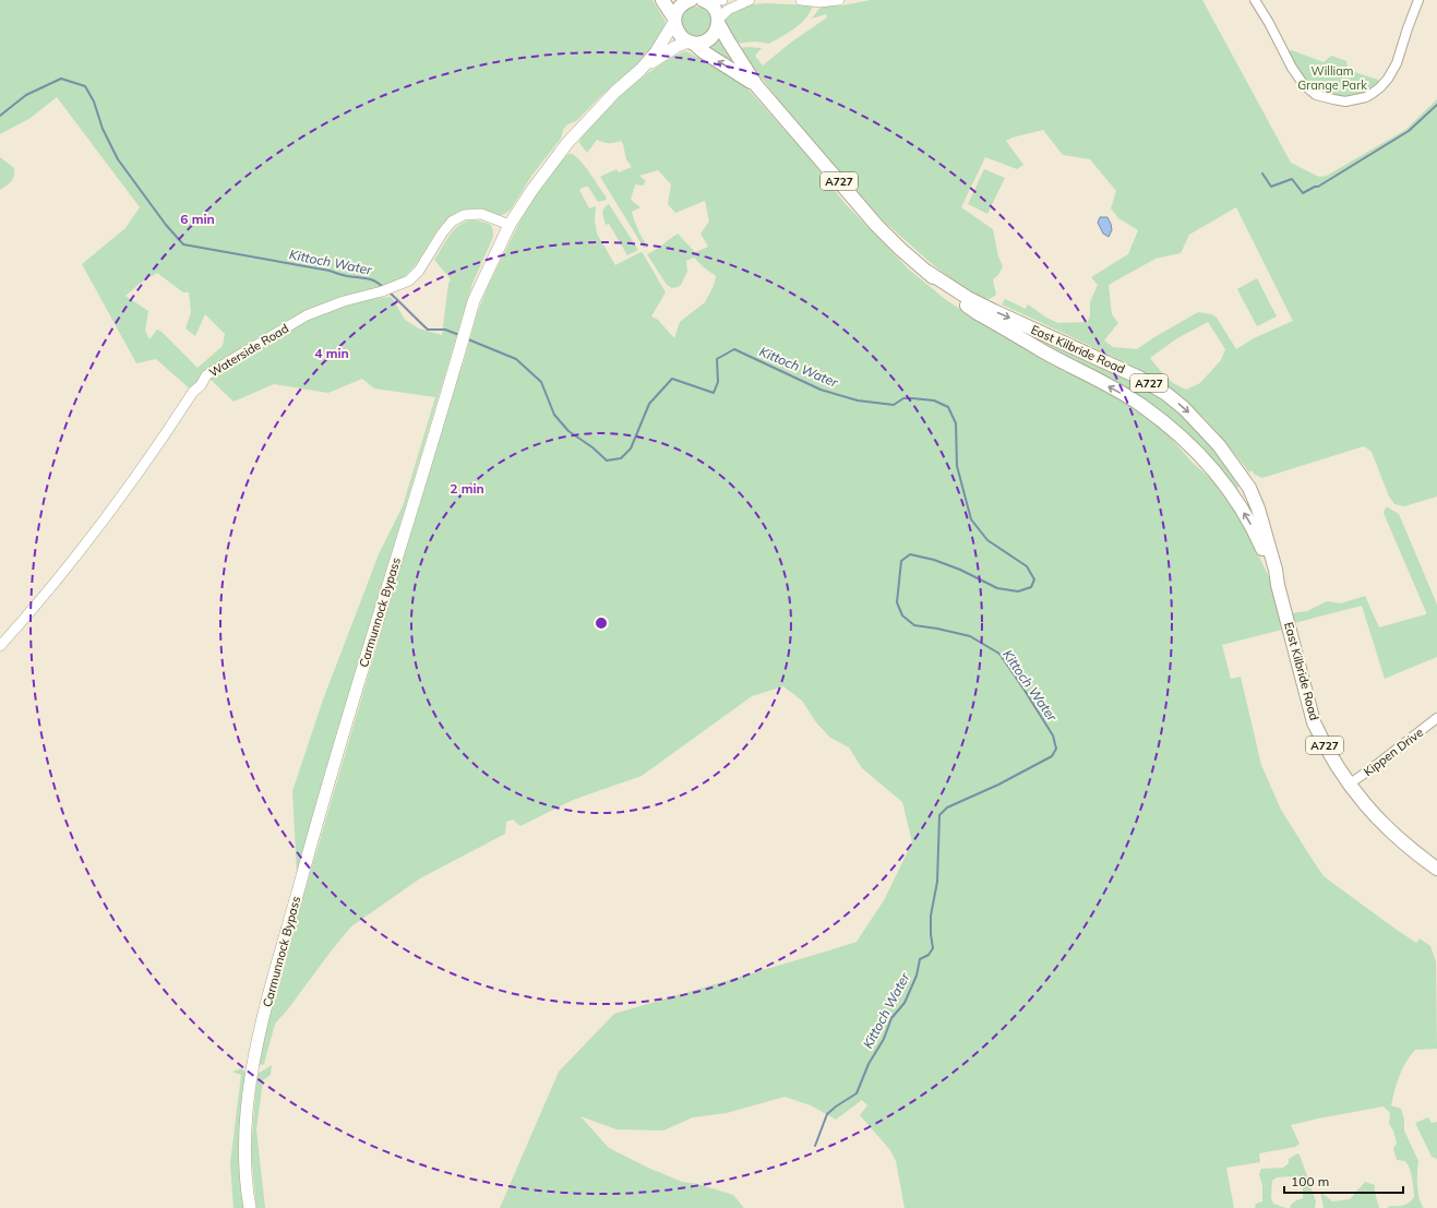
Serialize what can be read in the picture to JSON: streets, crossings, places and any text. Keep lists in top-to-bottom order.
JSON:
{
  "streets": {
    "main road": ["A727", "East Kilbride Road", "Carmunnock Bypass"],
    "street": ["Waterside Road", "Kippen Drive"]
  },
  "crossings": [
    ["East Kilbride Road", "Carmunnock Bypass"],
    ["East Kilbride Road", "Kippen Drive"],
    ["Waterside Road", "Carmunnock Bypass"]
  ],
  "water": ["Kittoch Water"],
  "parks": ["William Grange Park"],
  "scale_bar": "100 m",
  "rings": ["6 min", "4 min", "2 min"]
}
